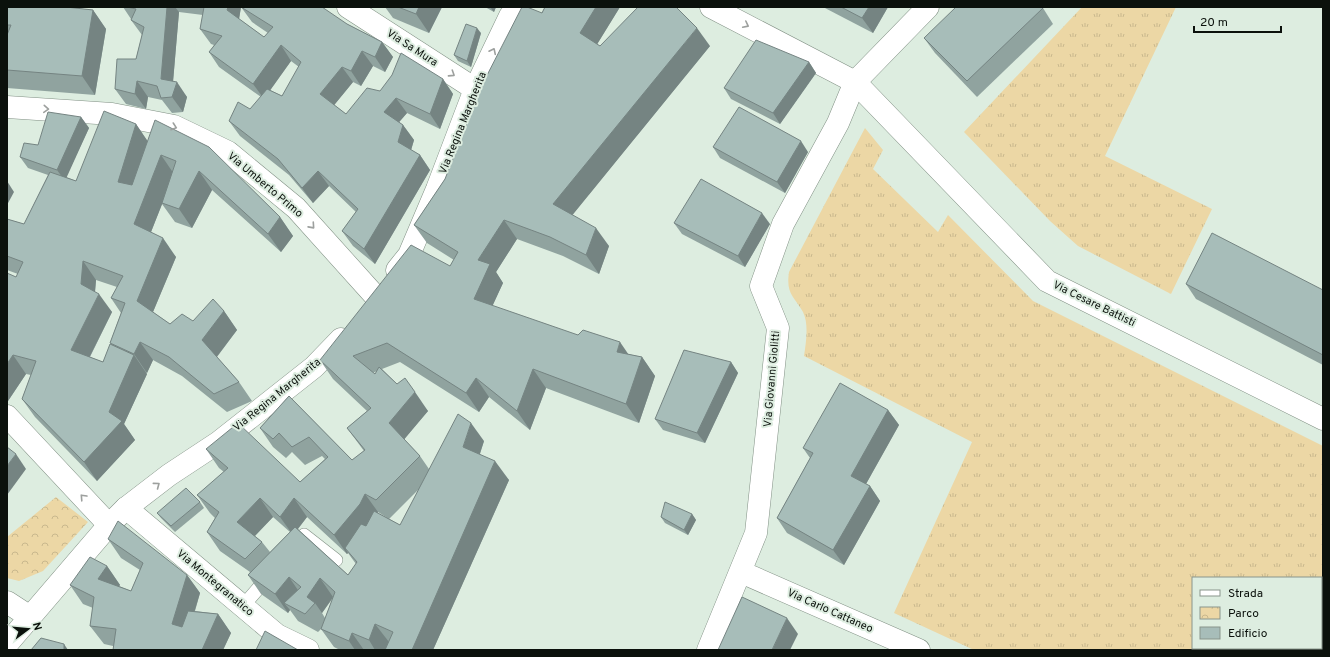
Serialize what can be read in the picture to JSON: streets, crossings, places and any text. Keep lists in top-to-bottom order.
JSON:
{
  "streets": {
    "street": [
      "Via Sa Mura",
      "Via Regina Margherita",
      "Via Umberto Primo",
      "Via Cesare Battisti",
      "Via Giovanni Giolitti",
      "Via Montegranatico",
      "Via Carlo Cattaneo"
    ]
  },
  "crossings": [
    ["Via Sa Mura", "Via Regina Margherita"],
    ["Via Regina Margherita", "Via Umberto Primo"],
    ["Via Regina Margherita", "Via Montegranatico"],
    ["Via Cesare Battisti", "Via Giovanni Giolitti"],
    ["Via Giovanni Giolitti", "Via Carlo Cattaneo"]
  ],
  "one_way": ["Via Sa Mura", "Via Regina Margherita", "Via Umberto Primo"],
  "legend": ["Strada", "Parco", "Edificio"],
  "scale_bar": "20 m",
  "north": "right"
}
